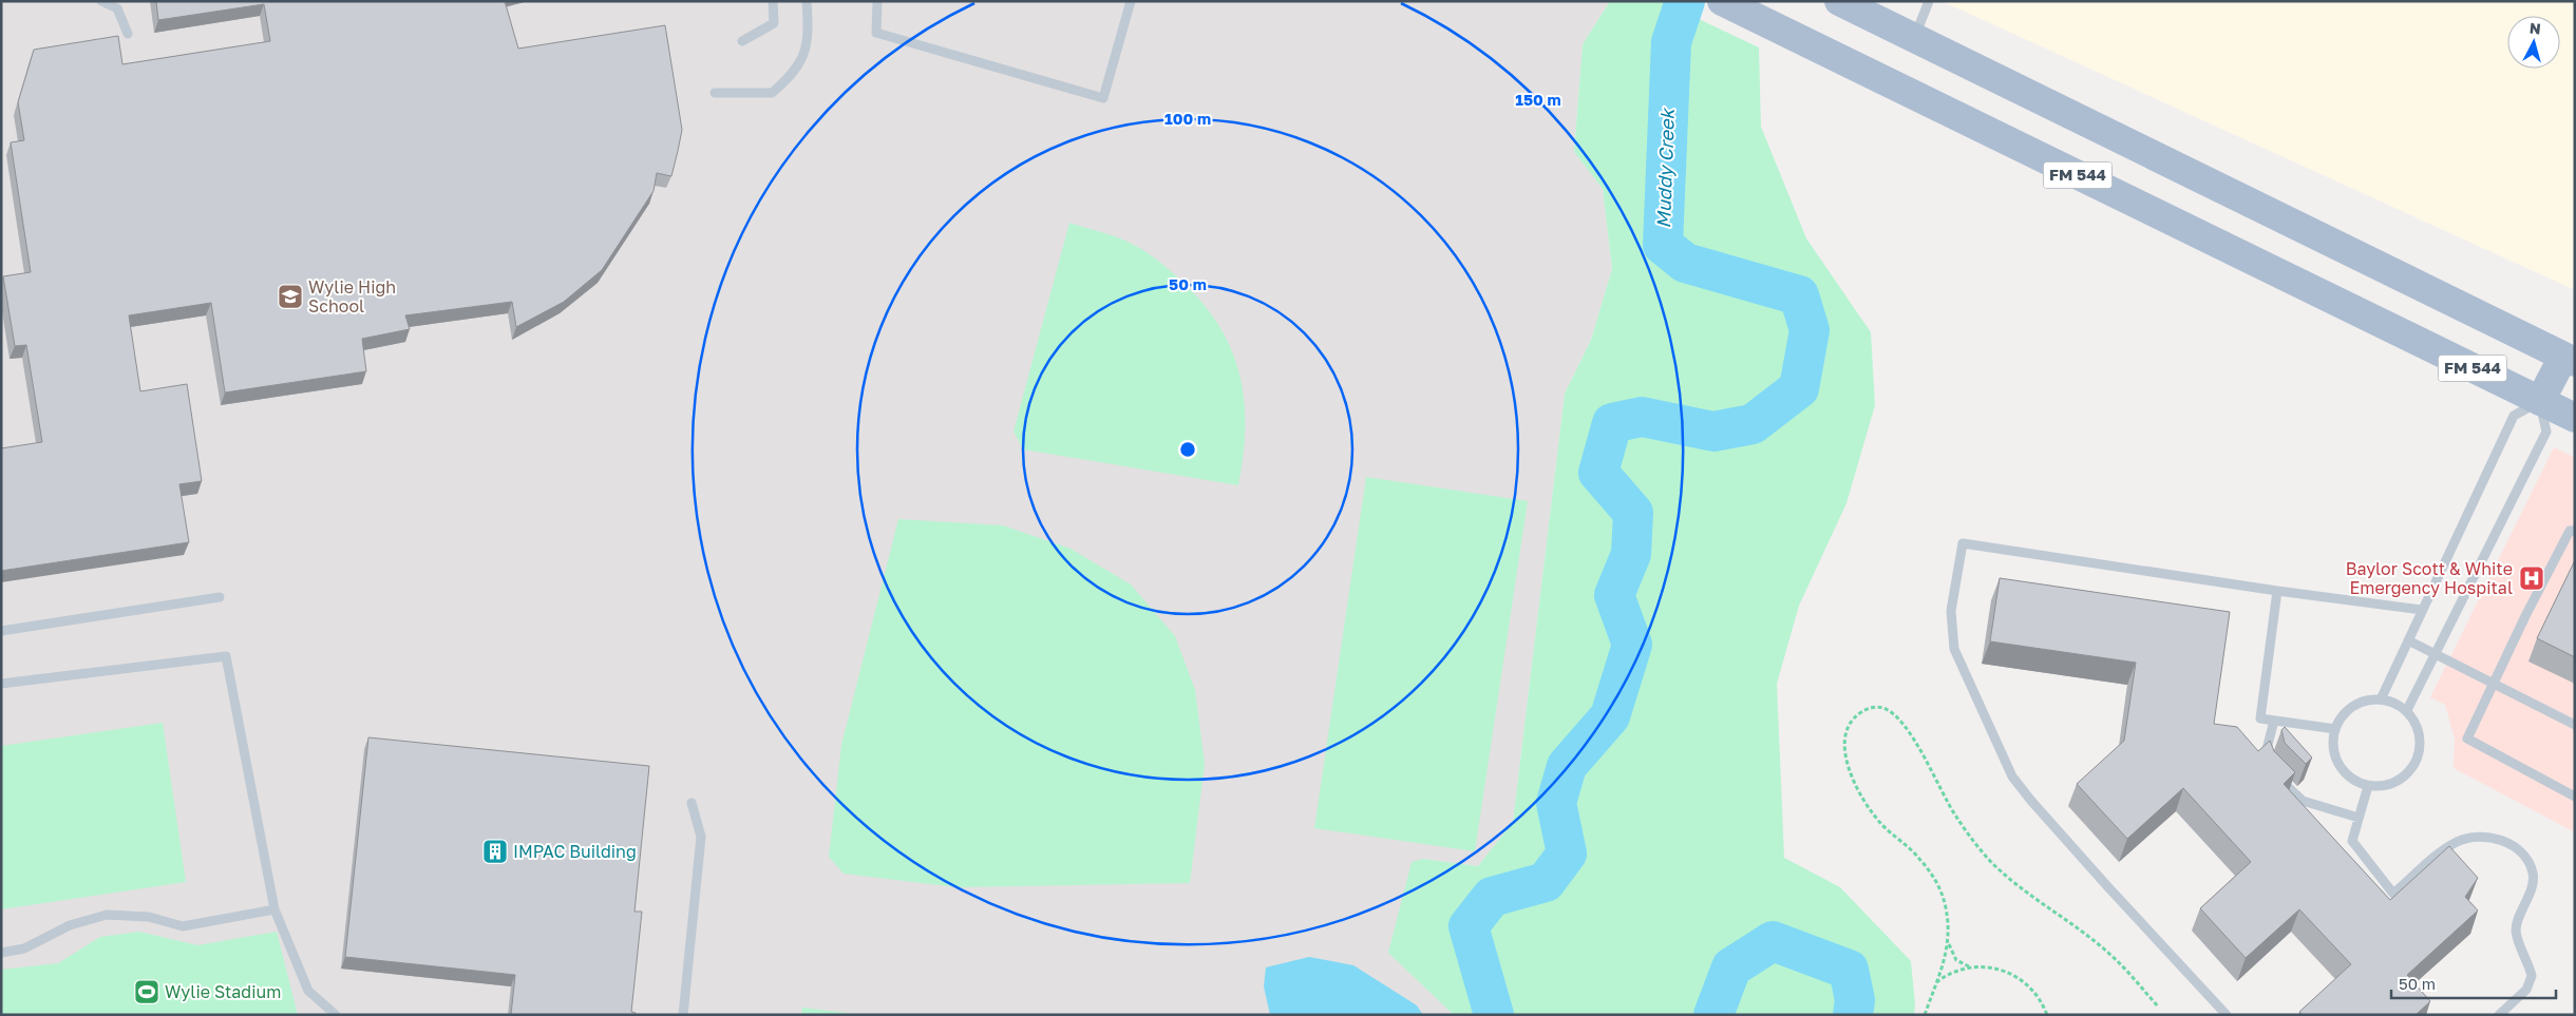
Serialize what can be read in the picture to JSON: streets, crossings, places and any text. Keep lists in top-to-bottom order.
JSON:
{
  "streets": {
    "main road": ["FM 544"]
  },
  "water": ["Muddy Creek"],
  "places": {
    "school or university": ["Wylie High School"],
    "hospital": ["Baylor Scott & White Emergency Hospital"],
    "building": ["IMPAC Building"],
    "sports": ["Wylie Stadium"]
  },
  "scale_bar": "50 m",
  "north": "top",
  "rings": ["150 m", "100 m", "50 m"]
}
